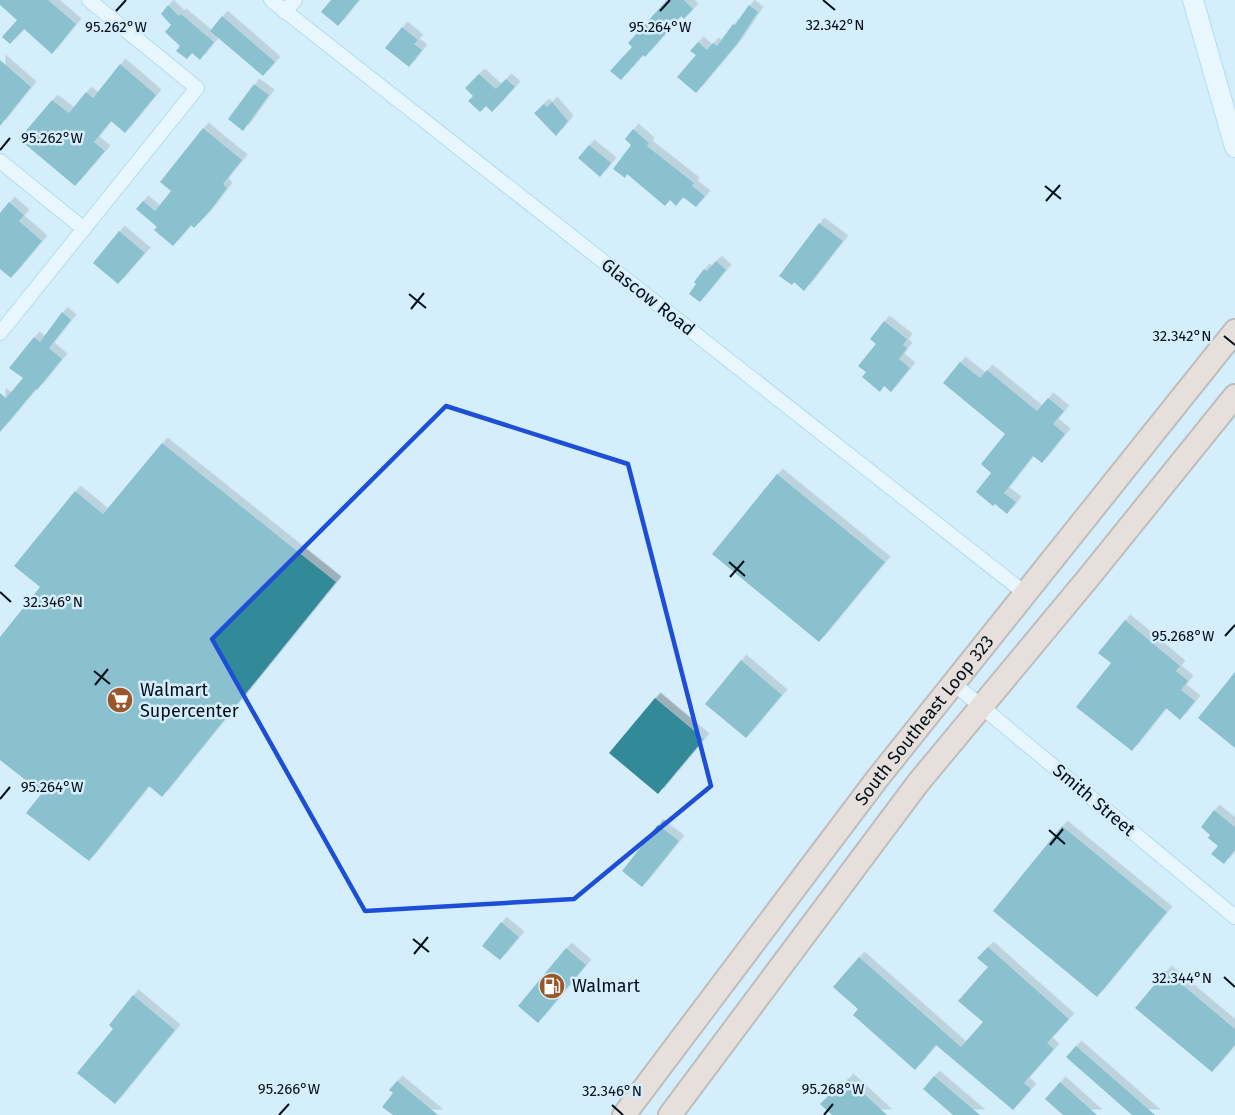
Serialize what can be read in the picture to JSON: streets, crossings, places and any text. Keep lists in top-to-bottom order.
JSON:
{
  "streets": {
    "highway": ["South Southeast Loop 323"],
    "street": ["Glascow Road", "Smith Street"]
  },
  "crossings": [
    ["Glascow Road", "South Southeast Loop 323"],
    ["South Southeast Loop 323", "Smith Street"]
  ],
  "places": {
    "supermarket": ["Walmart Supercenter"],
    "fuel station": ["Walmart"]
  },
  "coordinates": [
    "32.342°N",
    "95.262°W",
    "95.264°W",
    "32.346°N",
    "95.268°W",
    "32.344°N",
    "95.266°W"
  ]
}
